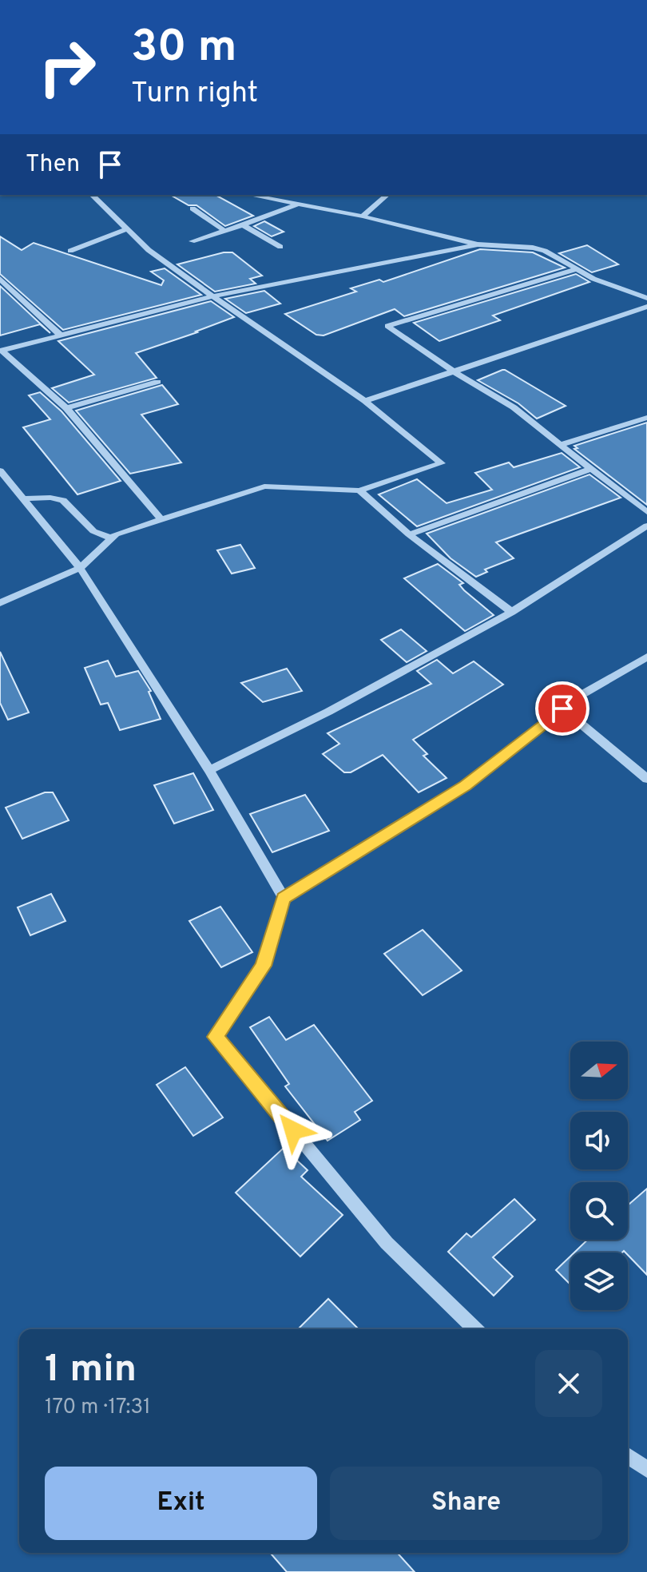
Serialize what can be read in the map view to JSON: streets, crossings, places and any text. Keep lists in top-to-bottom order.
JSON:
{
  "north": "right",
  "page": {
    "turn": ["30 m", "Turn right"],
    "then": "Then",
    "heading": ["1 min", "170 m · 17:31"],
    "buttons": ["Exit", "Share"]
  }
}
